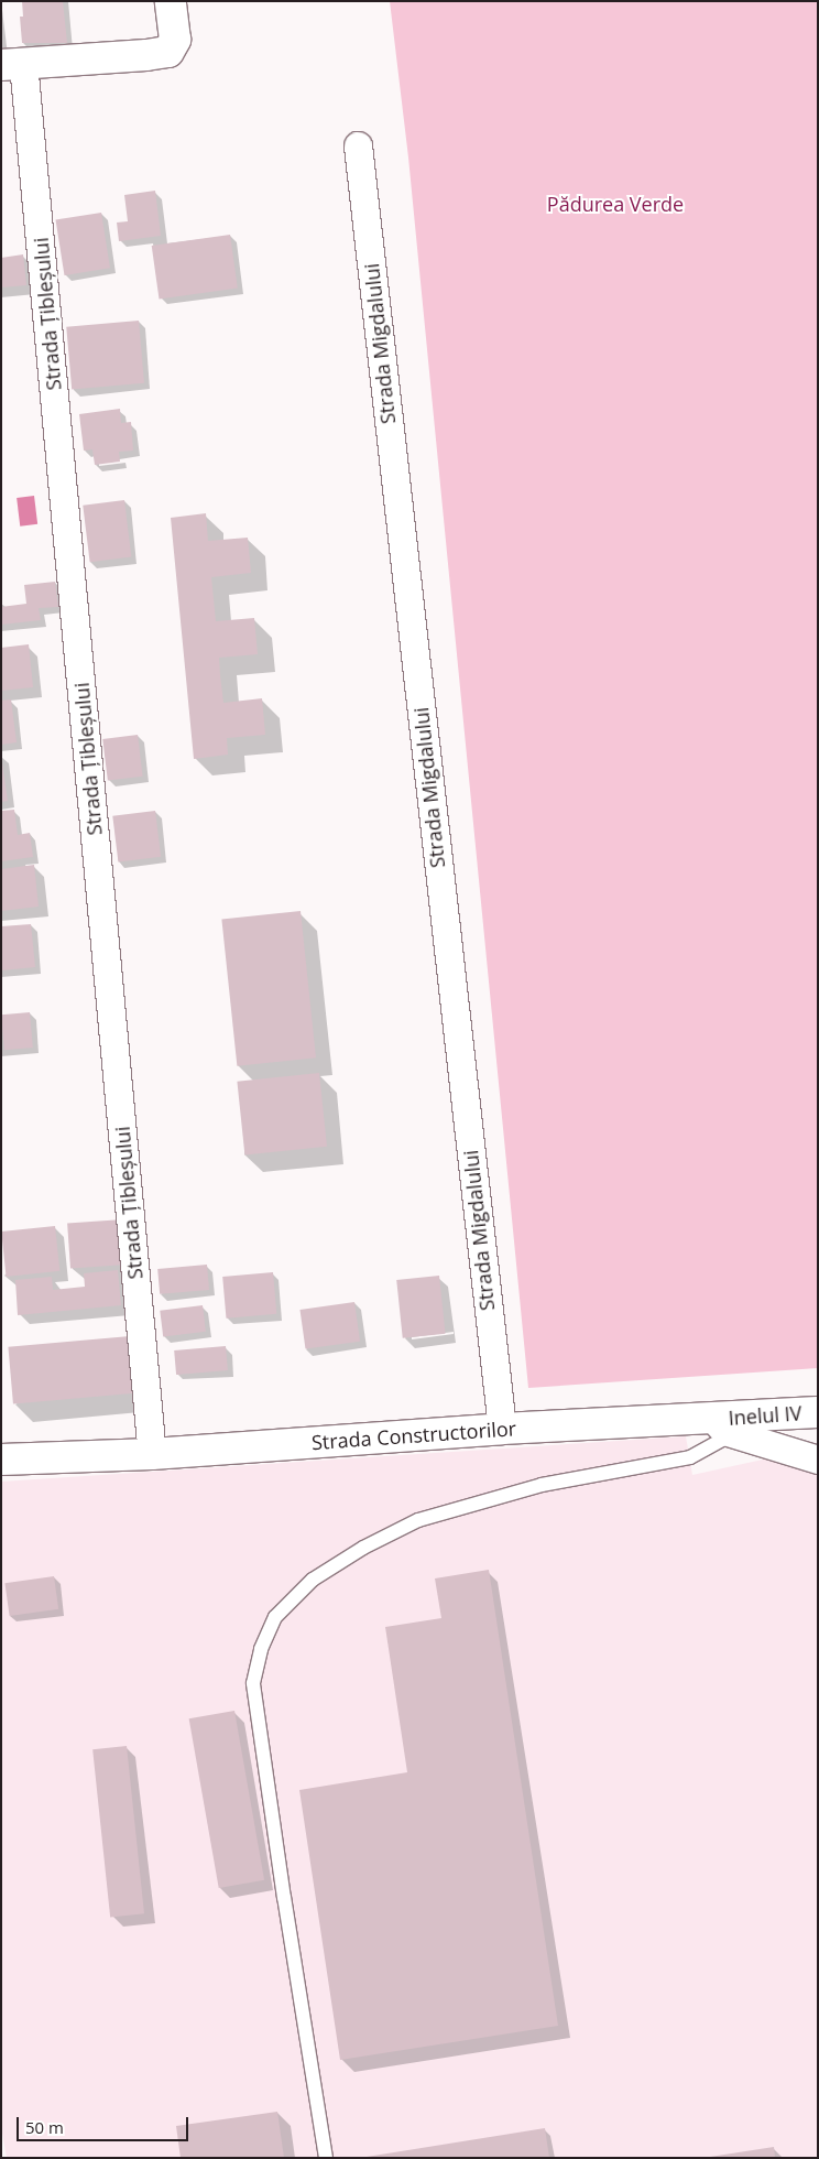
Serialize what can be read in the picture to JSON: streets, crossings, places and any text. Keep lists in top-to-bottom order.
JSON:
{
  "streets": {
    "main road": ["Inelul IV", "Strada Constructorilor"],
    "street": ["Strada Țibleșului", "Strada Migdalului"]
  },
  "crossings": [
    ["Strada Țibleșului", "Strada Constructorilor"],
    ["Strada Migdalului", "Strada Constructorilor"],
    ["Inelul IV", "Strada Constructorilor"]
  ],
  "parks": ["Pădurea Verde"],
  "scale_bar": "50 m"
}
